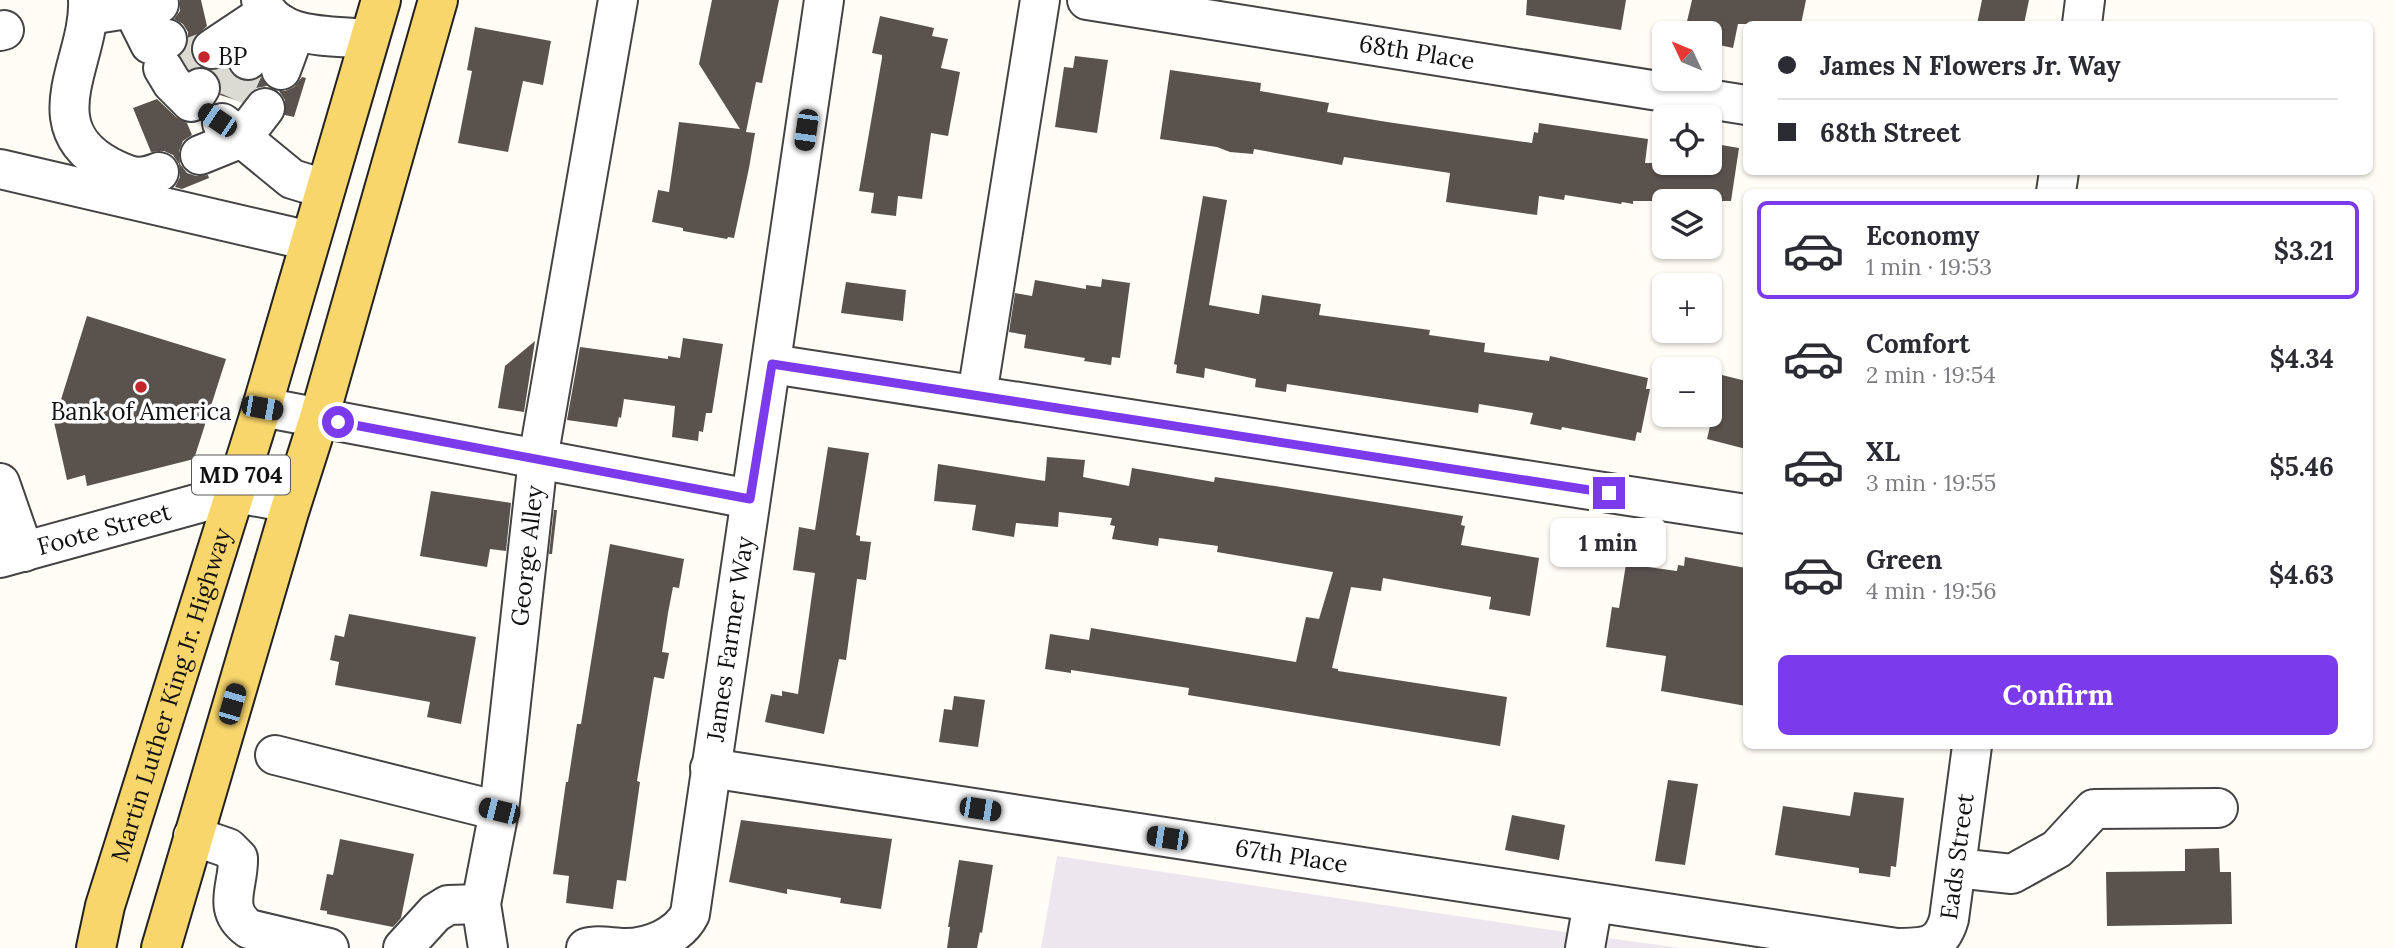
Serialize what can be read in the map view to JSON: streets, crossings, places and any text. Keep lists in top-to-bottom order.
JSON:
{
  "streets": {
    "main road": ["MD 704", "Martin Luther King Jr. Highway"],
    "street": [
      "68th Place",
      "Foote Street",
      "George Alley",
      "James Farmer Way",
      "67th Place",
      "Eads Street"
    ]
  },
  "crossings": [
    ["MD 704", "Foote Street"],
    ["Foote Street", "Martin Luther King Jr. Highway"],
    ["James Farmer Way", "67th Place"],
    ["67th Place", "Eads Street"]
  ],
  "places": ["BP", "Bank of America"],
  "north": "top left",
  "page": {
    "map_buttons": ["+", "−"],
    "banner": ["James N Flowers Jr. Way", "68th Street"],
    "list": [
      {
        "name": "Economy",
        "note": "1 min · 19:53",
        "value": "$3.21"
      },
      {
        "name": "Comfort",
        "note": "2 min · 19:54",
        "value": "$4.34"
      },
      {
        "name": "XL",
        "note": "3 min · 19:55",
        "value": "$5.46"
      },
      {
        "name": "Green",
        "note": "4 min · 19:56",
        "value": "$4.63"
      }
    ],
    "bubble": "1 min",
    "buttons": "Confirm"
  }
}
